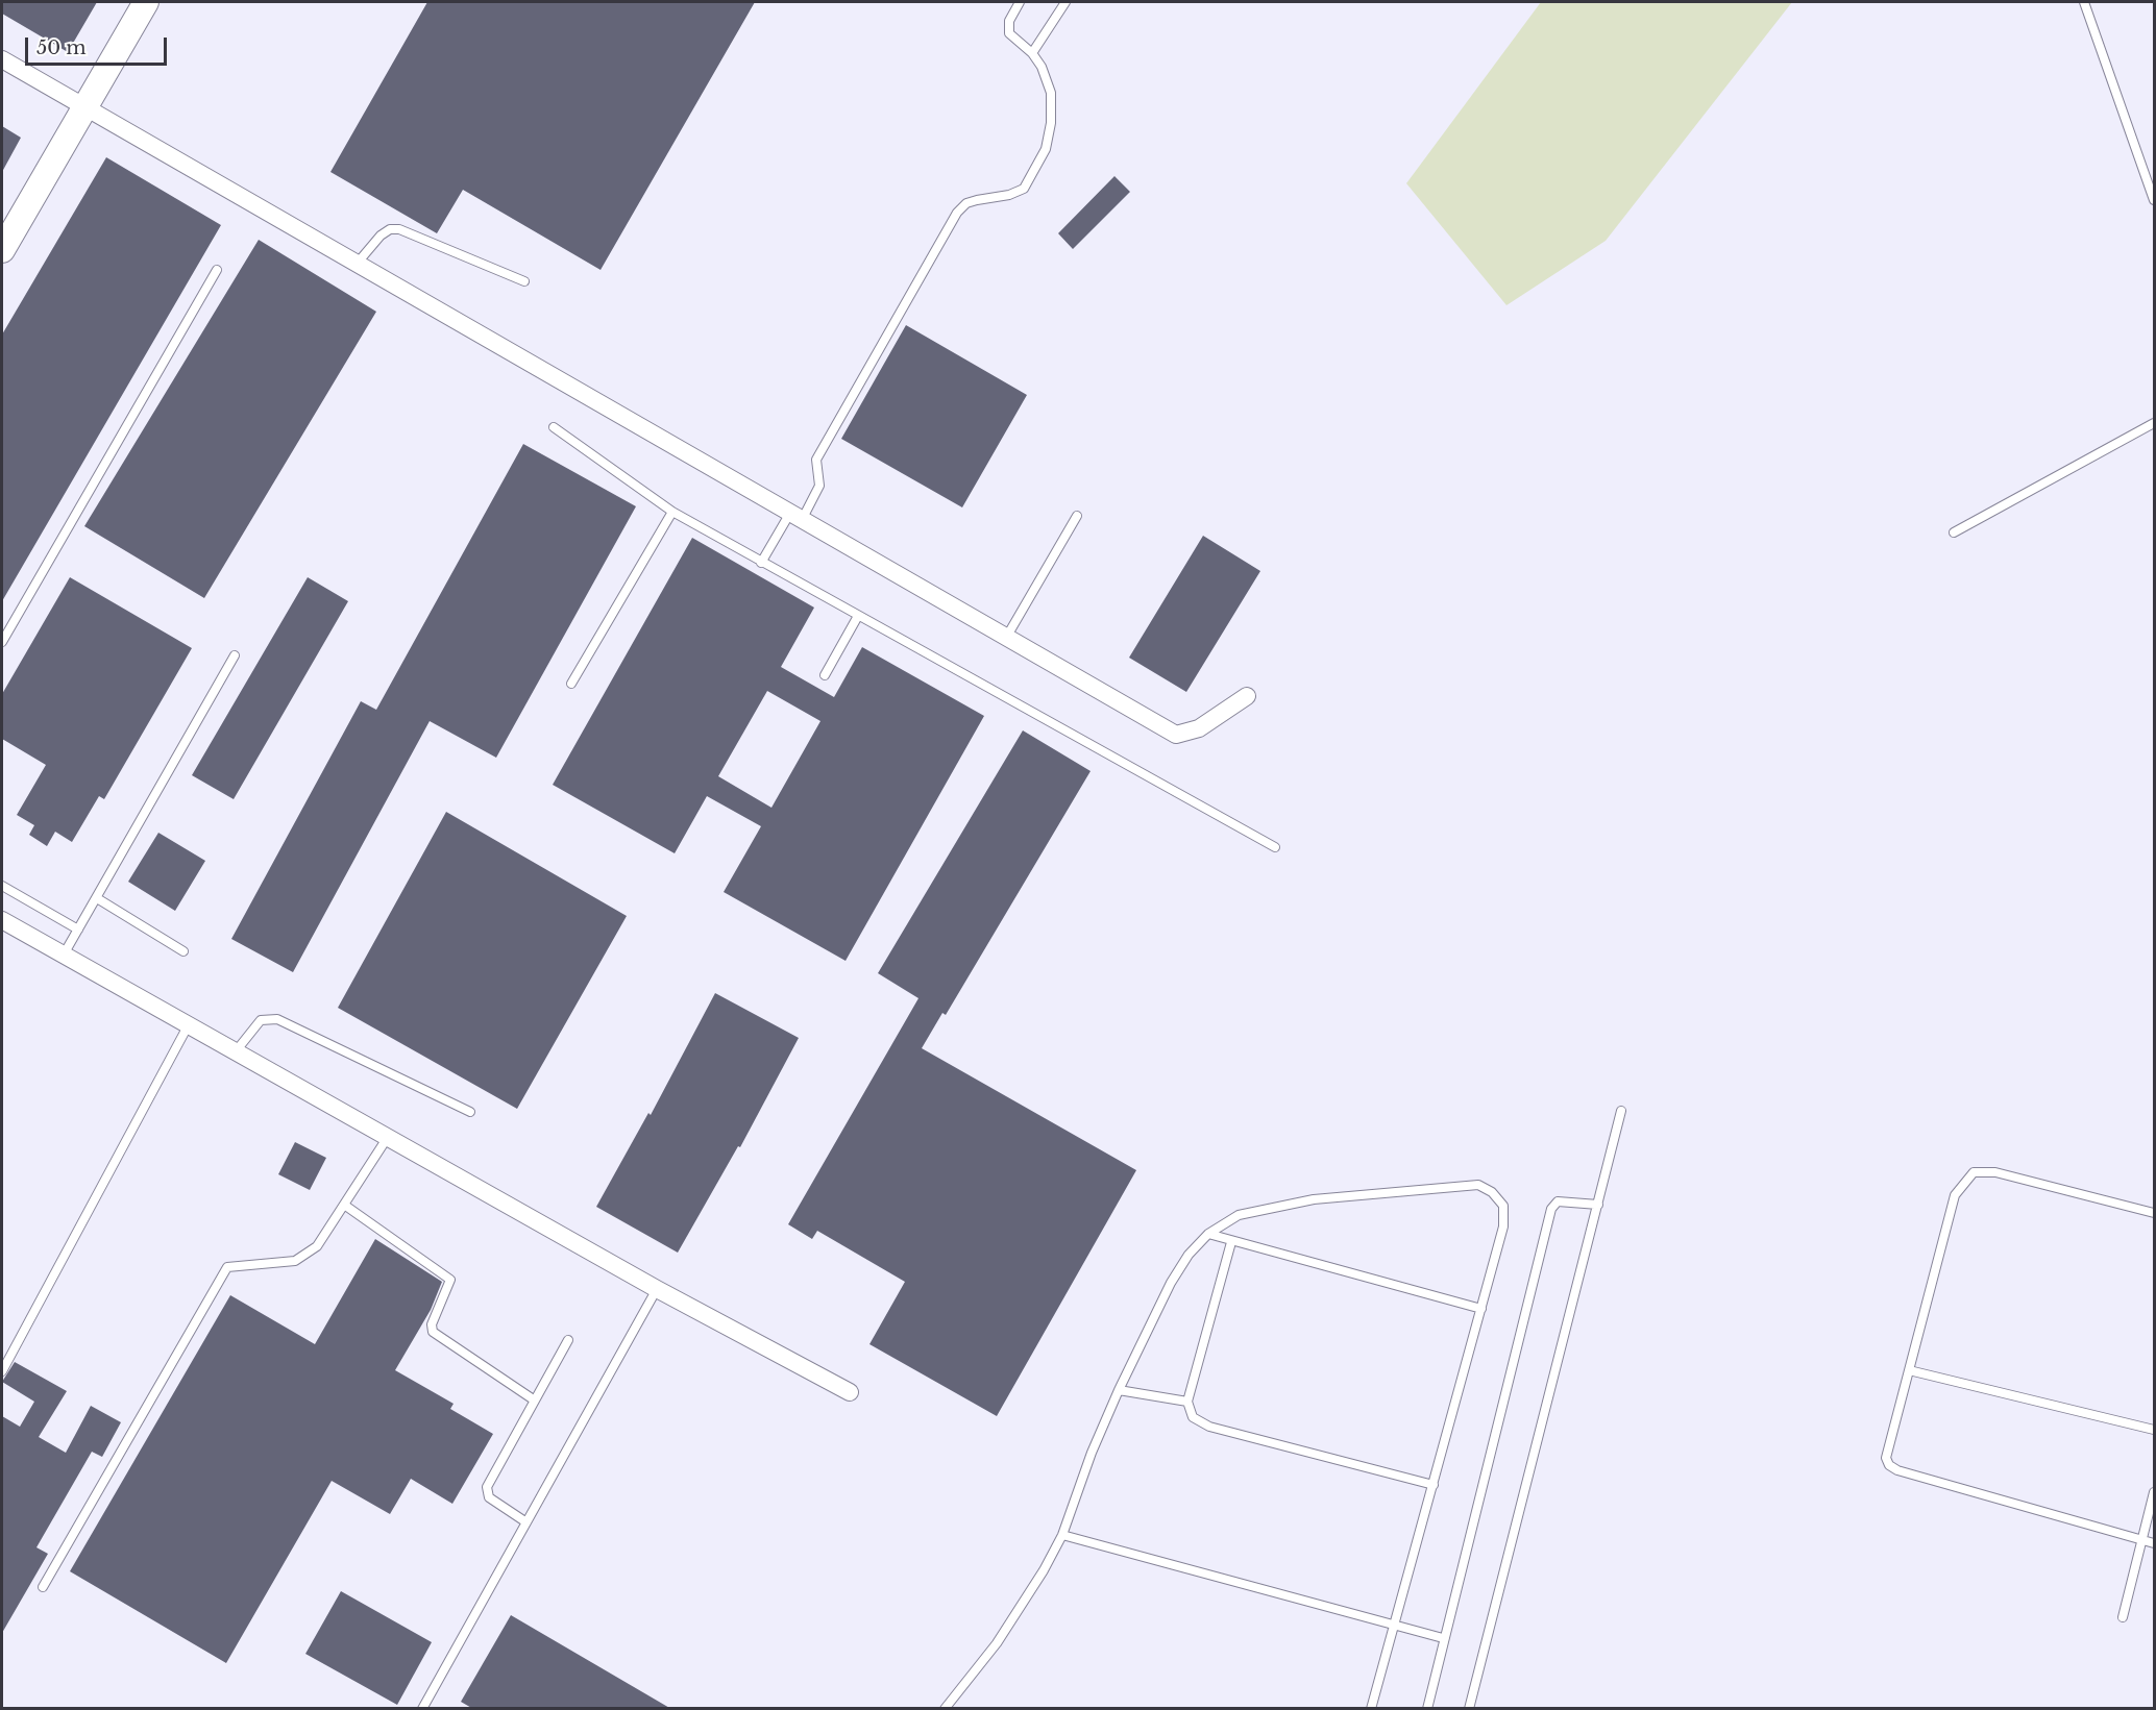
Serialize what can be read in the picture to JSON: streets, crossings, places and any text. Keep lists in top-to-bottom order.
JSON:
{
  "scale_bar": "50 m"
}
